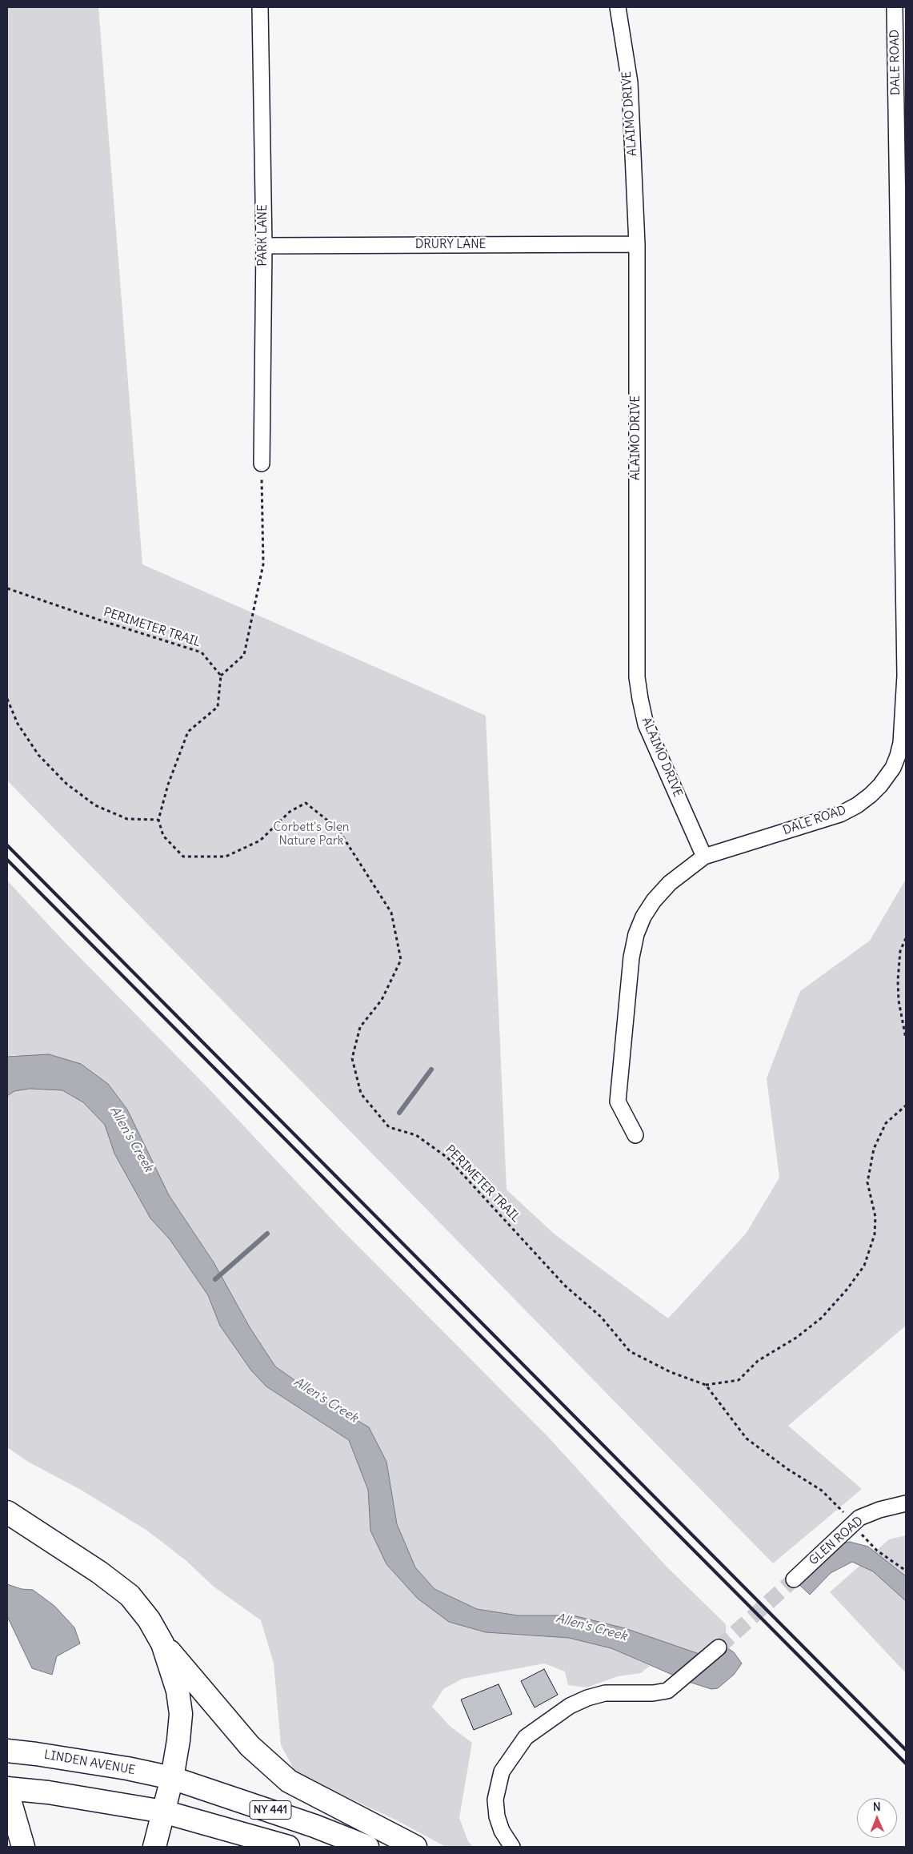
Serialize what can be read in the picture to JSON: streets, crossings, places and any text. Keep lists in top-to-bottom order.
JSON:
{
  "streets": {
    "main road": ["LINDEN AVENUE", "NY 441"],
    "street": [
      "DALE ROAD",
      "ALAIMO DRIVE",
      "PARK LANE",
      "DRURY LANE",
      "GLEN ROAD"
    ],
    "path": ["PERIMETER TRAIL"]
  },
  "crossings": [
    ["DALE ROAD", "ALAIMO DRIVE"],
    ["ALAIMO DRIVE", "DRURY LANE"],
    ["PARK LANE", "DRURY LANE"],
    ["LINDEN AVENUE", "NY 441"]
  ],
  "water": ["Allen's Creek"],
  "parks": ["Corbett's Glen Nature Park"],
  "north": "top"
}
